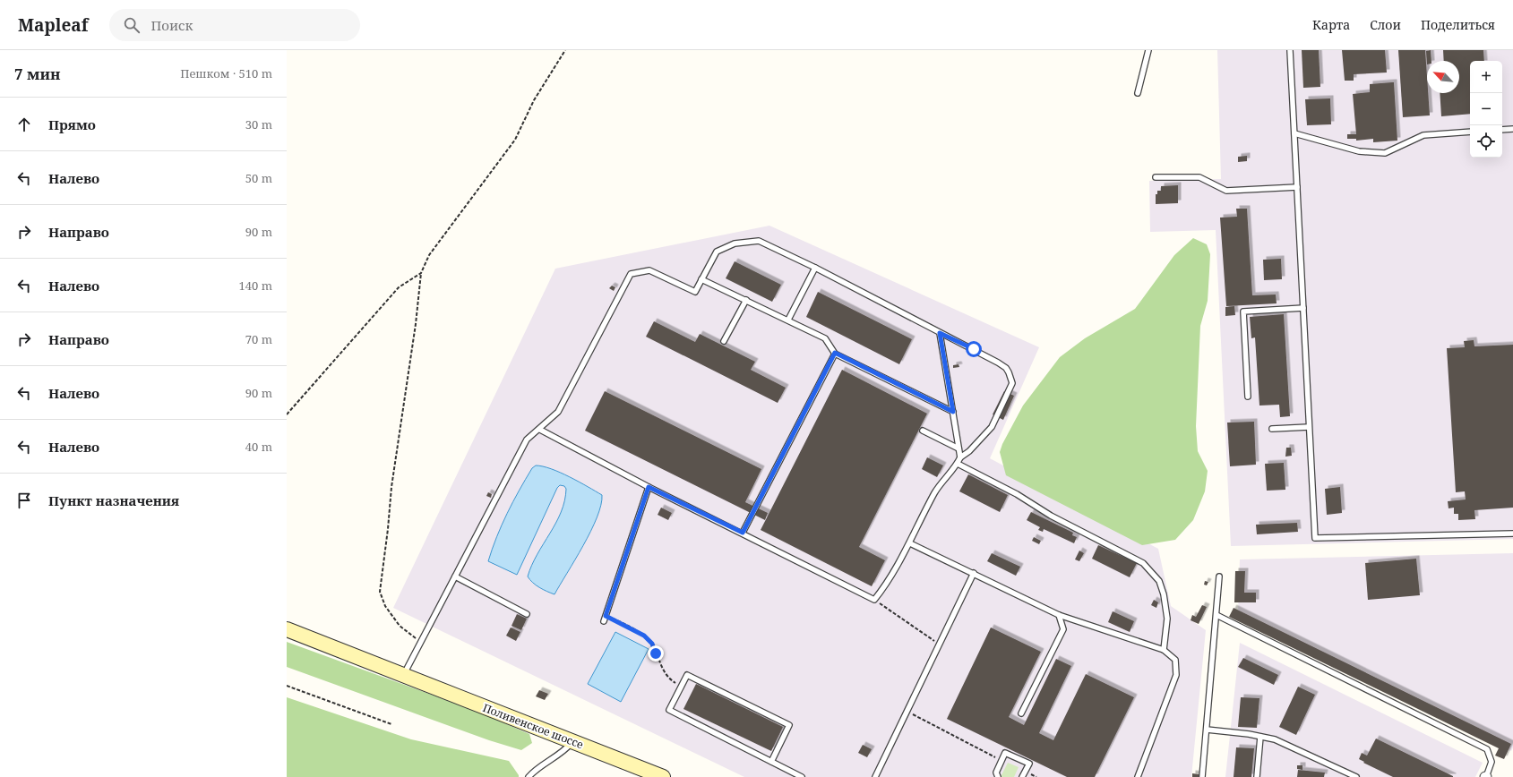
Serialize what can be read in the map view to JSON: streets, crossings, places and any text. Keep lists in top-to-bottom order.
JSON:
{
  "streets": {
    "street": ["Поливенское шоссе"]
  },
  "north": "top left",
  "page": {
    "header": "Mapleaf",
    "search": "Поиск",
    "nav": ["Карта", "Слои", "Поделиться"],
    "heading": ["7 мин", "Пешком · 510 m"],
    "map_buttons": ["+", "−"],
    "list": [
      ["Прямо", "30 m"],
      ["Налево", "50 m"],
      ["Направо", "90 m"],
      ["Налево", "140 m"],
      ["Направо", "70 m"],
      ["Налево", "90 m"],
      ["Налево", "40 m"],
      "Пункт назначения"
    ]
  }
}
